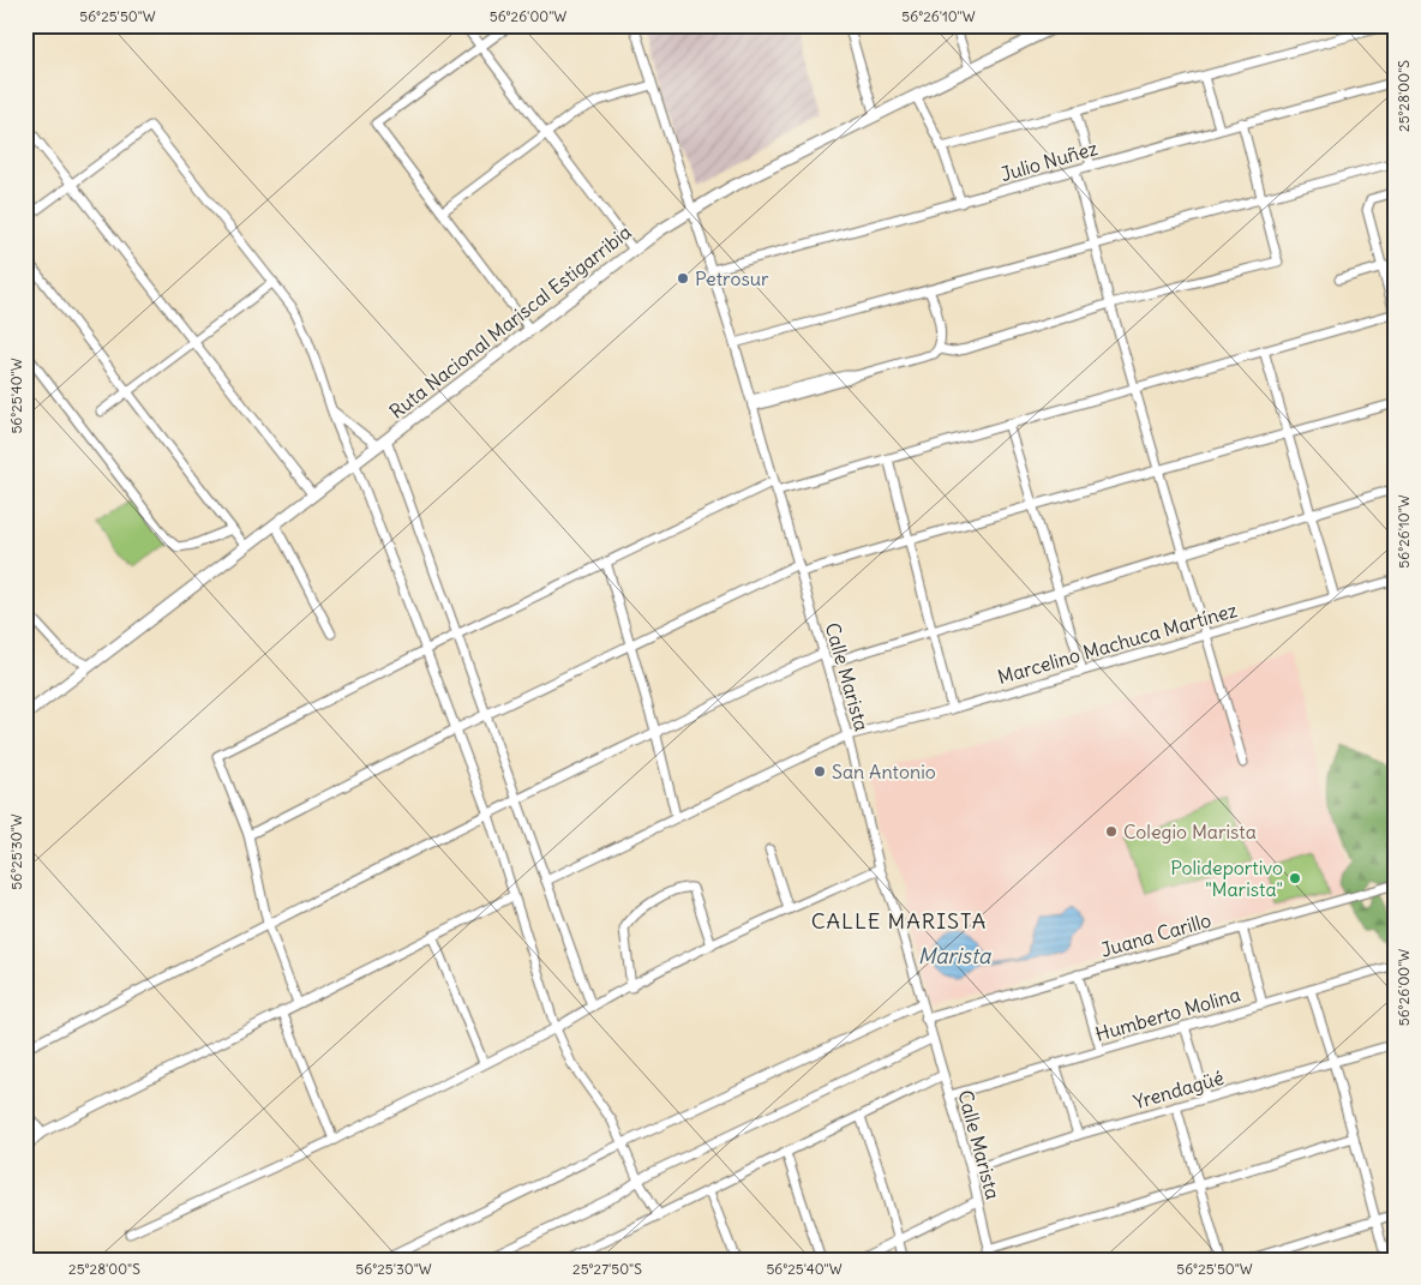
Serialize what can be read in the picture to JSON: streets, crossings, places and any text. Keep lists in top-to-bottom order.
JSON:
{
  "streets": {
    "main road": ["Ruta Nacional Mariscal Estigarribia"],
    "street": [
      "Julio Nuñez",
      "Marcelino Machuca Martínez",
      "Calle Marista",
      "Juana Carillo",
      "Humberto Molina",
      "Yrendagüé"
    ]
  },
  "crossings": [
    ["Julio Nuñez", "Calle Marista"],
    ["Ruta Nacional Mariscal Estigarribia", "Calle Marista"],
    ["Marcelino Machuca Martínez", "Calle Marista"],
    ["Calle Marista", "Juana Carillo"],
    ["Calle Marista", "Humberto Molina"],
    ["Calle Marista", "Yrendagüé"]
  ],
  "districts": ["CALLE MARISTA"],
  "water": ["Marista"],
  "places": [
    "Petrosur",
    "San Antonio",
    "Colegio Marista",
    "Polideportivo \"Marista\""
  ],
  "coordinates": [
    "56°25'50\"W",
    "56°26'00\"W",
    "56°26'10\"W",
    "25°28'00\"S",
    "56°25'40\"W",
    "56°25'30\"W",
    "25°27'50\"S"
  ]
}
